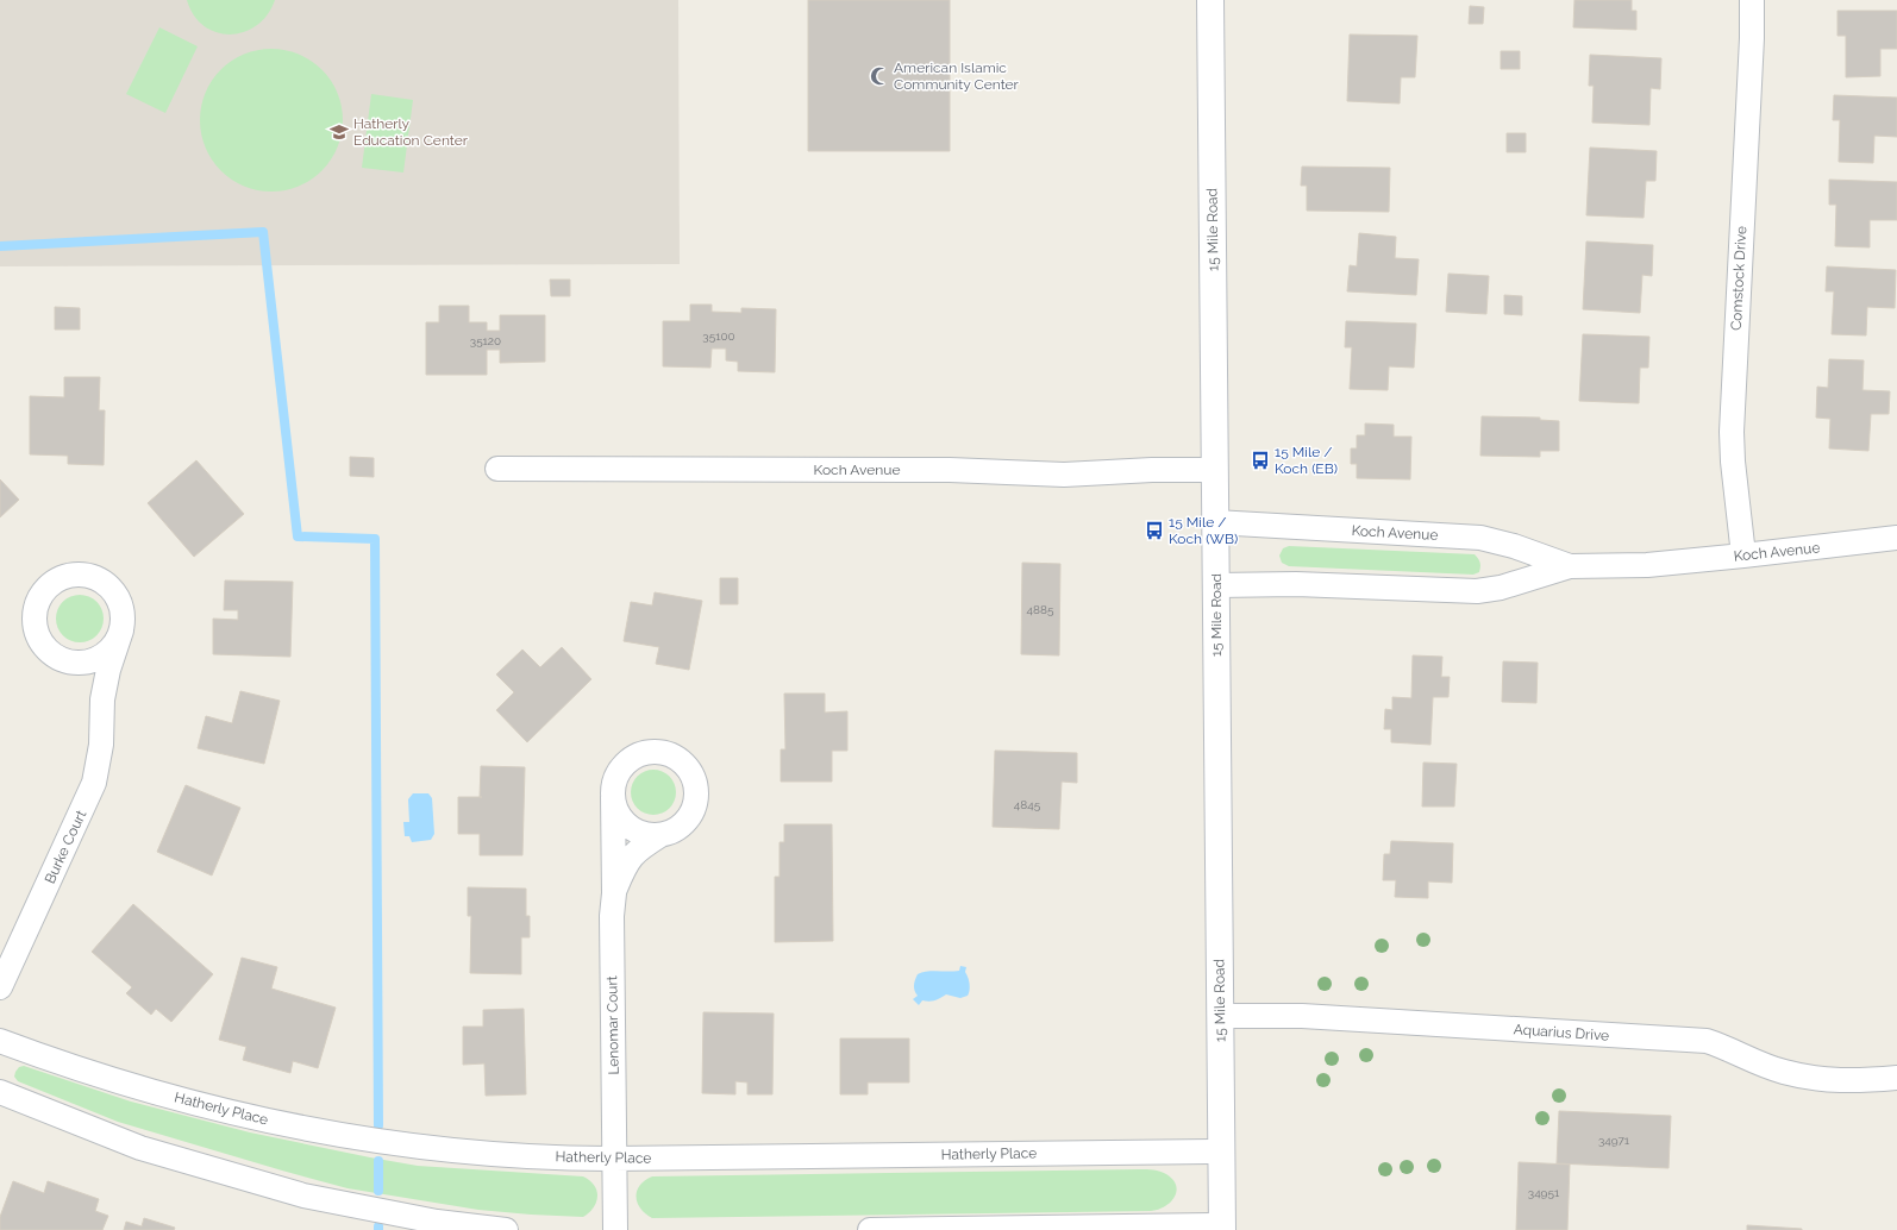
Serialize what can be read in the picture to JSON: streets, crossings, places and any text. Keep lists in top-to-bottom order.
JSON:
{
  "streets": {
    "main road": ["15 Mile Road"],
    "street": [
      "Comstock Drive",
      "Koch Avenue",
      "Burke Court",
      "Lenomar Court",
      "Aquarius Drive",
      "Hatherly Place"
    ]
  },
  "crossings": [
    ["15 Mile Road", "Koch Avenue"],
    ["15 Mile Road", "Aquarius Drive"],
    ["15 Mile Road", "Hatherly Place"],
    ["Comstock Drive", "Koch Avenue"],
    ["Lenomar Court", "Hatherly Place"]
  ],
  "places": {
    "mosque": ["American Islamic Community Center"],
    "school or university": ["Hatherly Education Center"],
    "bus stop": ["15 Mile / Koch (EB)", "15 Mile / Koch (WB)"]
  },
  "house_numbers": [
    "35100",
    "35120",
    "4885",
    "4845",
    "34971",
    "34951"
  ]
}
